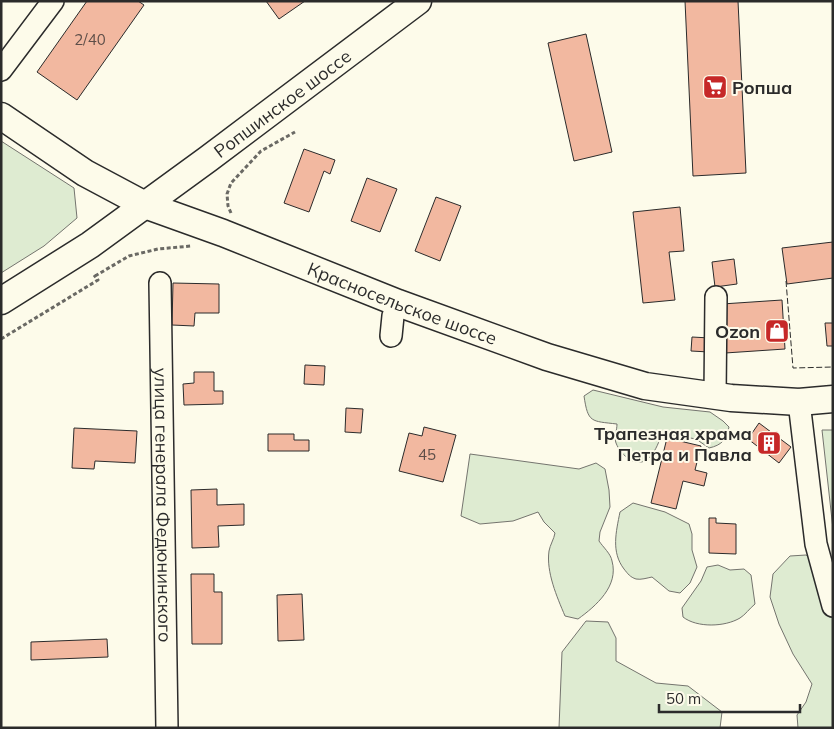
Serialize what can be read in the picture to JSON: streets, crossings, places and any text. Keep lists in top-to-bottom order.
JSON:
{
  "streets": {
    "main road": ["Ропшинское шоссе", "Красносельское шоссе"],
    "street": ["улица генерала Федюнинского"]
  },
  "crossings": [
    ["Ропшинское шоссе", "Красносельское шоссе"]
  ],
  "places": {
    "supermarket": ["Ропша"],
    "shop": ["Ozon"],
    "building": ["Трапезная храма Петра и Павла"]
  },
  "house_numbers": ["2/40", "45"],
  "scale_bar": "50 m"
}
